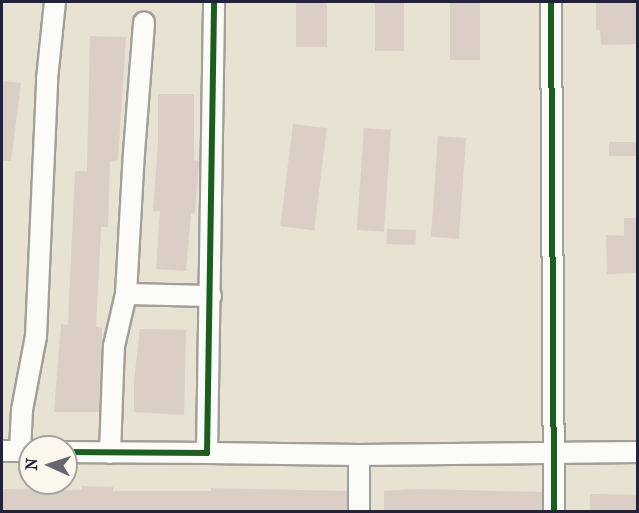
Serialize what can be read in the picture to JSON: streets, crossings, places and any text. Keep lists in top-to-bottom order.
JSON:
{
  "north": "left"
}
